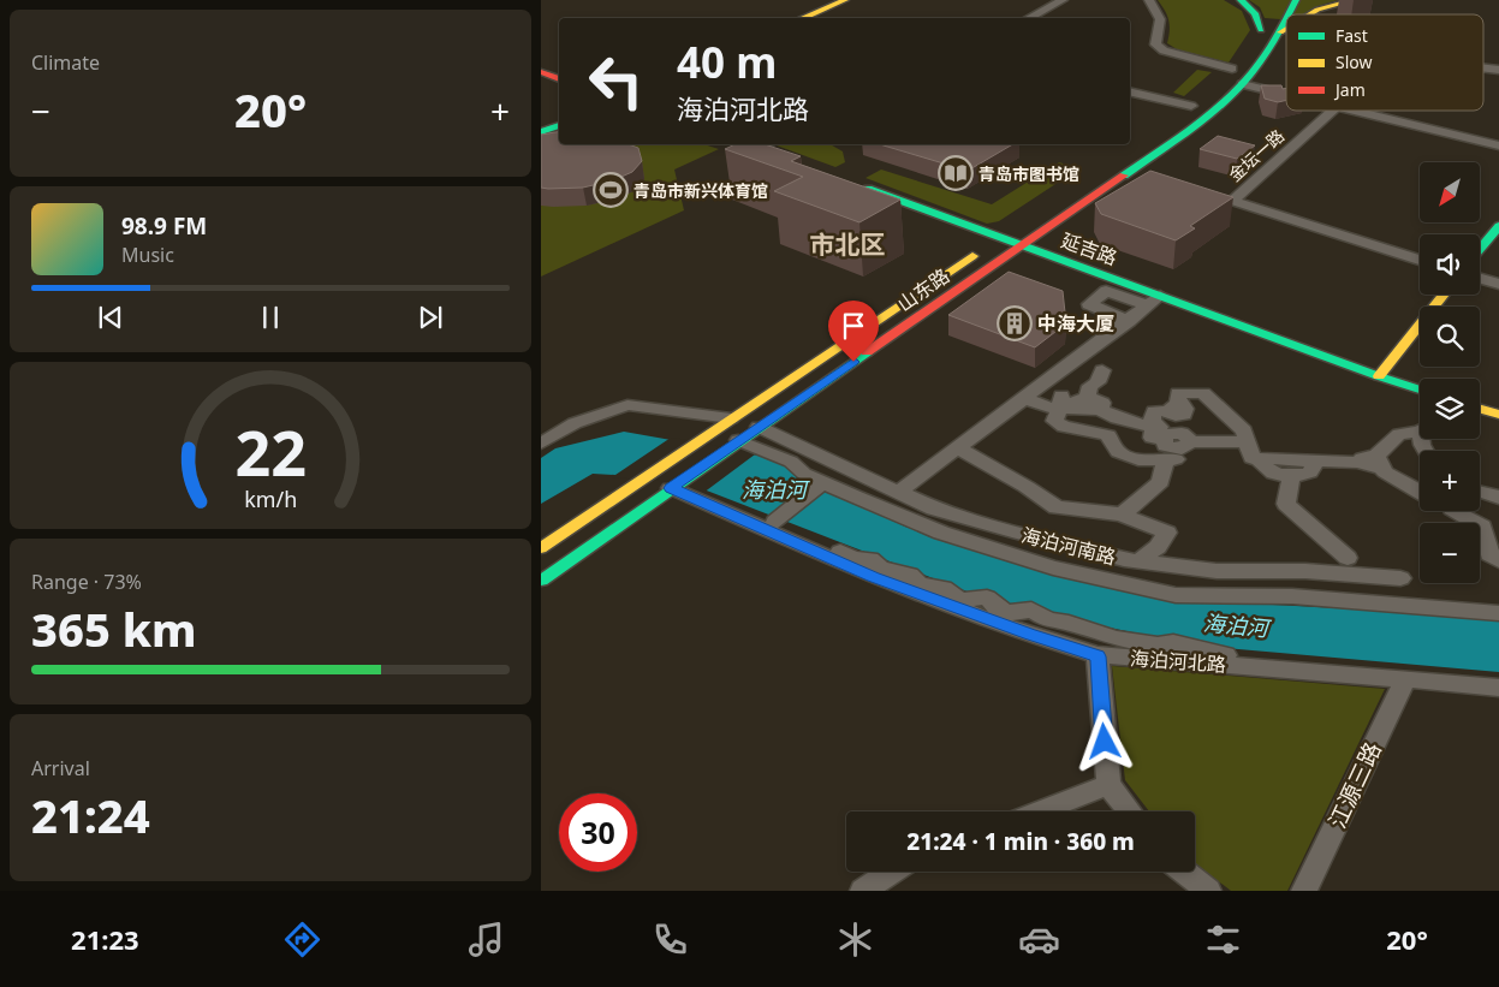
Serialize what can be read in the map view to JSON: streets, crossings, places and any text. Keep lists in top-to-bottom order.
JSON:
{
  "streets": {
    "main road": ["延吉路", "山东路"],
    "street": [
      "金坛一路",
      "海泊河南路",
      "海泊河北路",
      "江源三路"
    ]
  },
  "crossings": [
    ["延吉路", "山东路"],
    ["山东路", "海泊河南路"],
    ["山东路", "海泊河北路"],
    ["海泊河北路", "江源三路"]
  ],
  "districts": ["市北区"],
  "water": ["海泊河"],
  "places": {
    "library": ["青岛市图书馆"],
    "sports": ["青岛市新兴体育馆"],
    "building": ["中海大厦"]
  },
  "legend": ["Fast", "Slow", "Jam"],
  "north": "bottom left",
  "page": {
    "tile": [
      "Climate",
      ["Range · 73%", "365 km"],
      ["Arrival", "21:24"]
    ],
    "turn": ["40 m", "海泊河北路"],
    "heat": ["−", "20°", "+"],
    "map_buttons": ["+", "−"],
    "song": ["98.9 FM", "Music"],
    "limit": "30",
    "trip": "21:24 · 1 min · 360 m",
    "tabs": ["21:23", "20°"],
    "gauge": ["22", "km/h"]
  }
}
